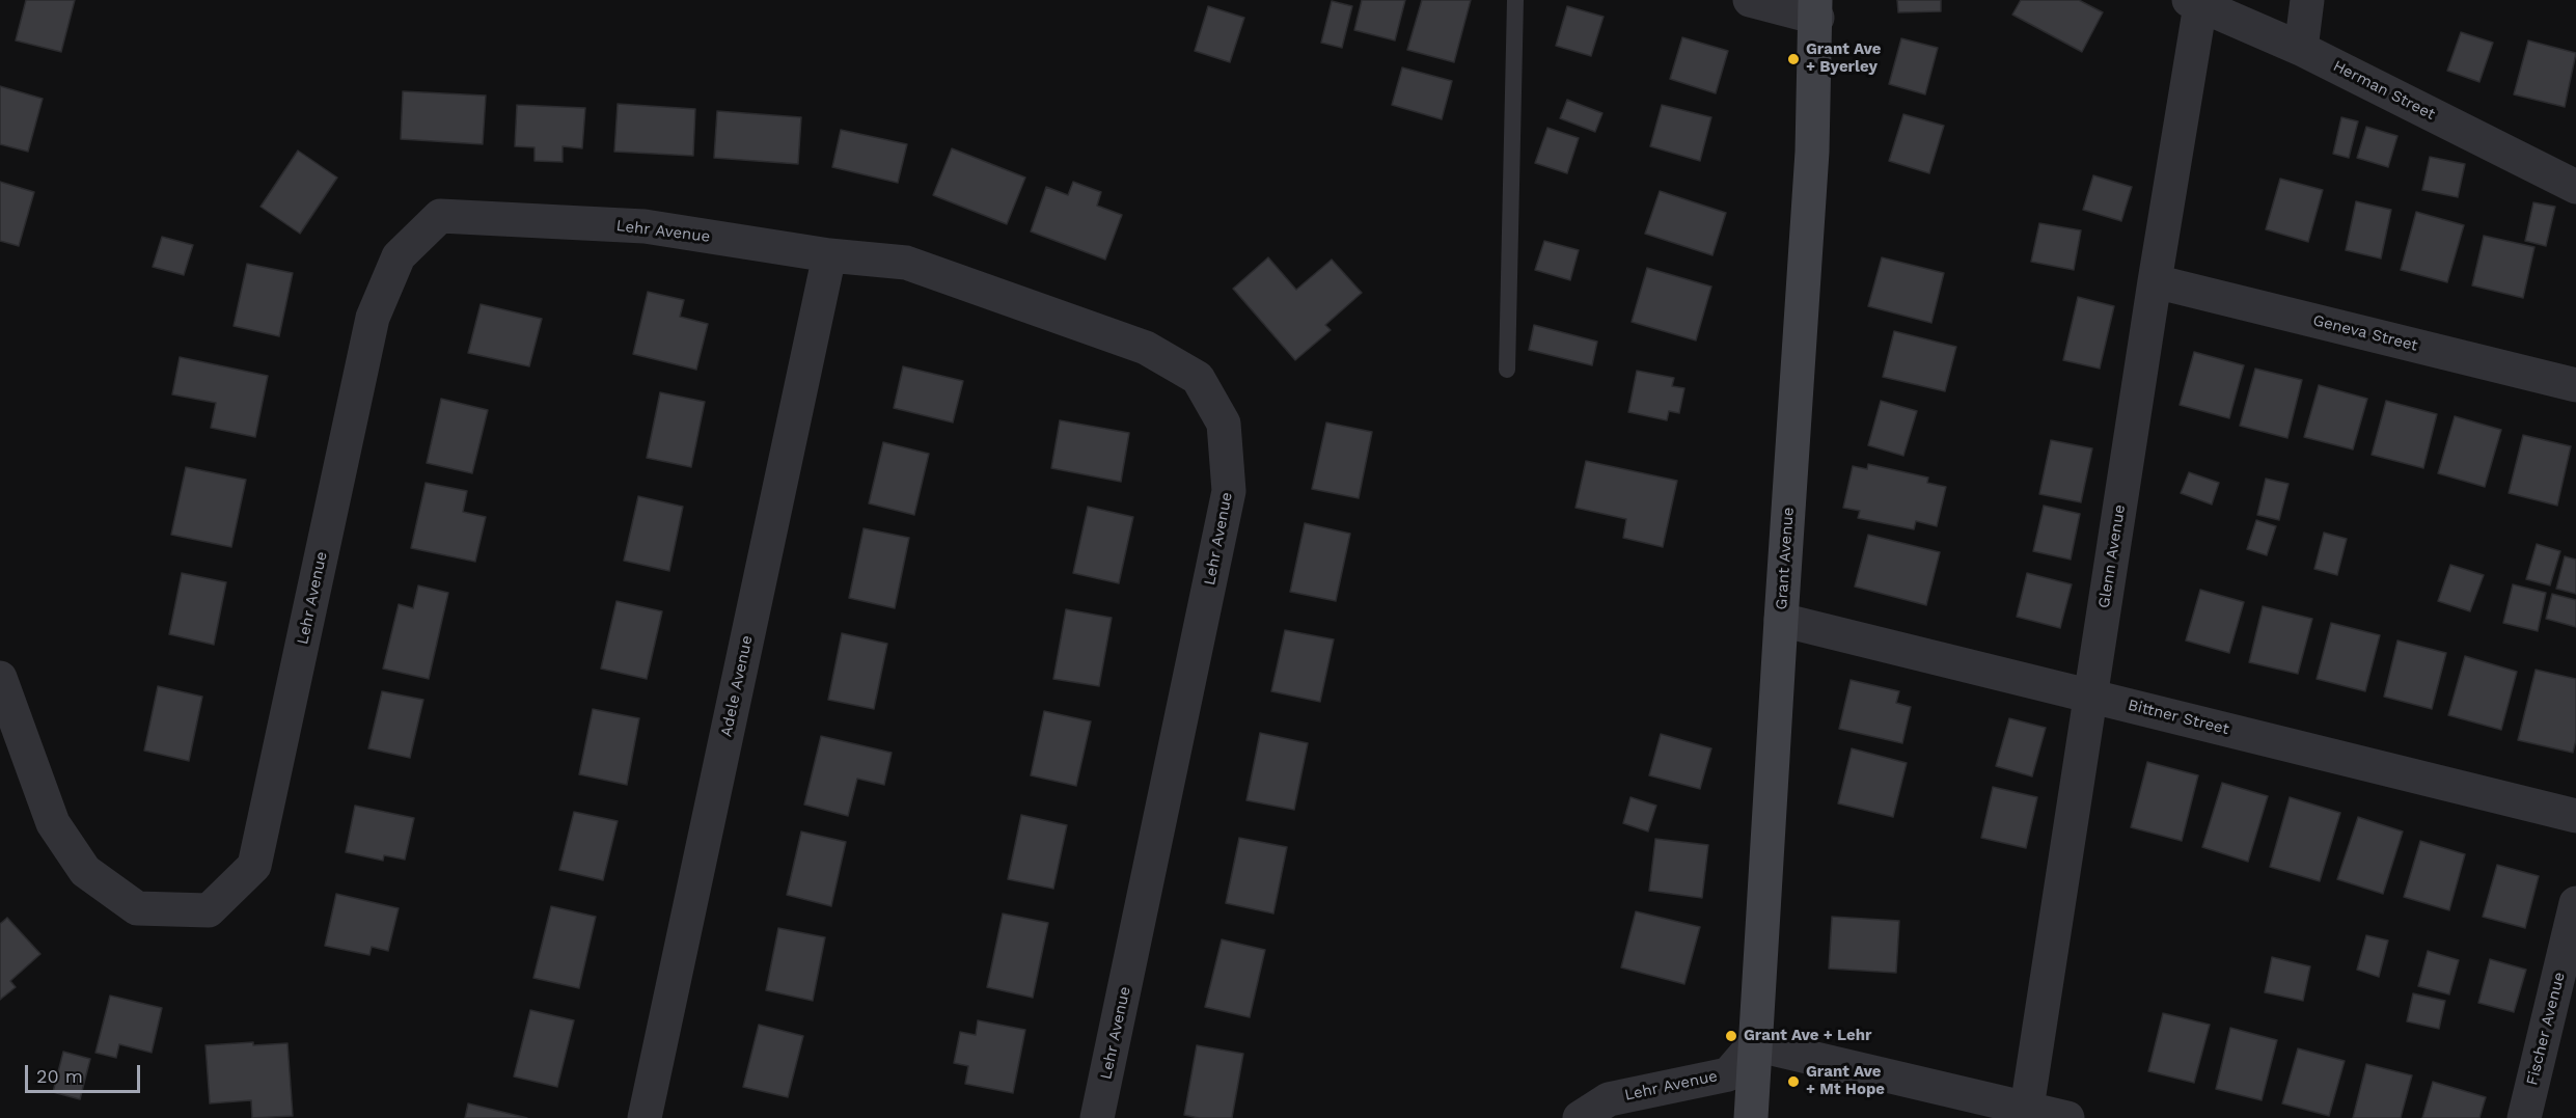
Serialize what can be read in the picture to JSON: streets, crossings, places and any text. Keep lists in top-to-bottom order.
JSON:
{
  "streets": {
    "main road": ["Grant Avenue"],
    "street": [
      "Herman Street",
      "Lehr Avenue",
      "Geneva Street",
      "Glenn Avenue",
      "Adele Avenue",
      "Bittner Street",
      "Fischer Avenue"
    ]
  },
  "crossings": [
    ["Herman Street", "Glenn Avenue"],
    ["Lehr Avenue", "Grant Avenue"],
    ["Lehr Avenue", "Adele Avenue"],
    ["Geneva Street", "Glenn Avenue"],
    ["Glenn Avenue", "Bittner Street"],
    ["Grant Avenue", "Bittner Street"]
  ],
  "places": ["Grant Ave + Byerley", "Grant Ave + Lehr", "Grant Ave + Mt Hope"],
  "scale_bar": "20 m"
}
